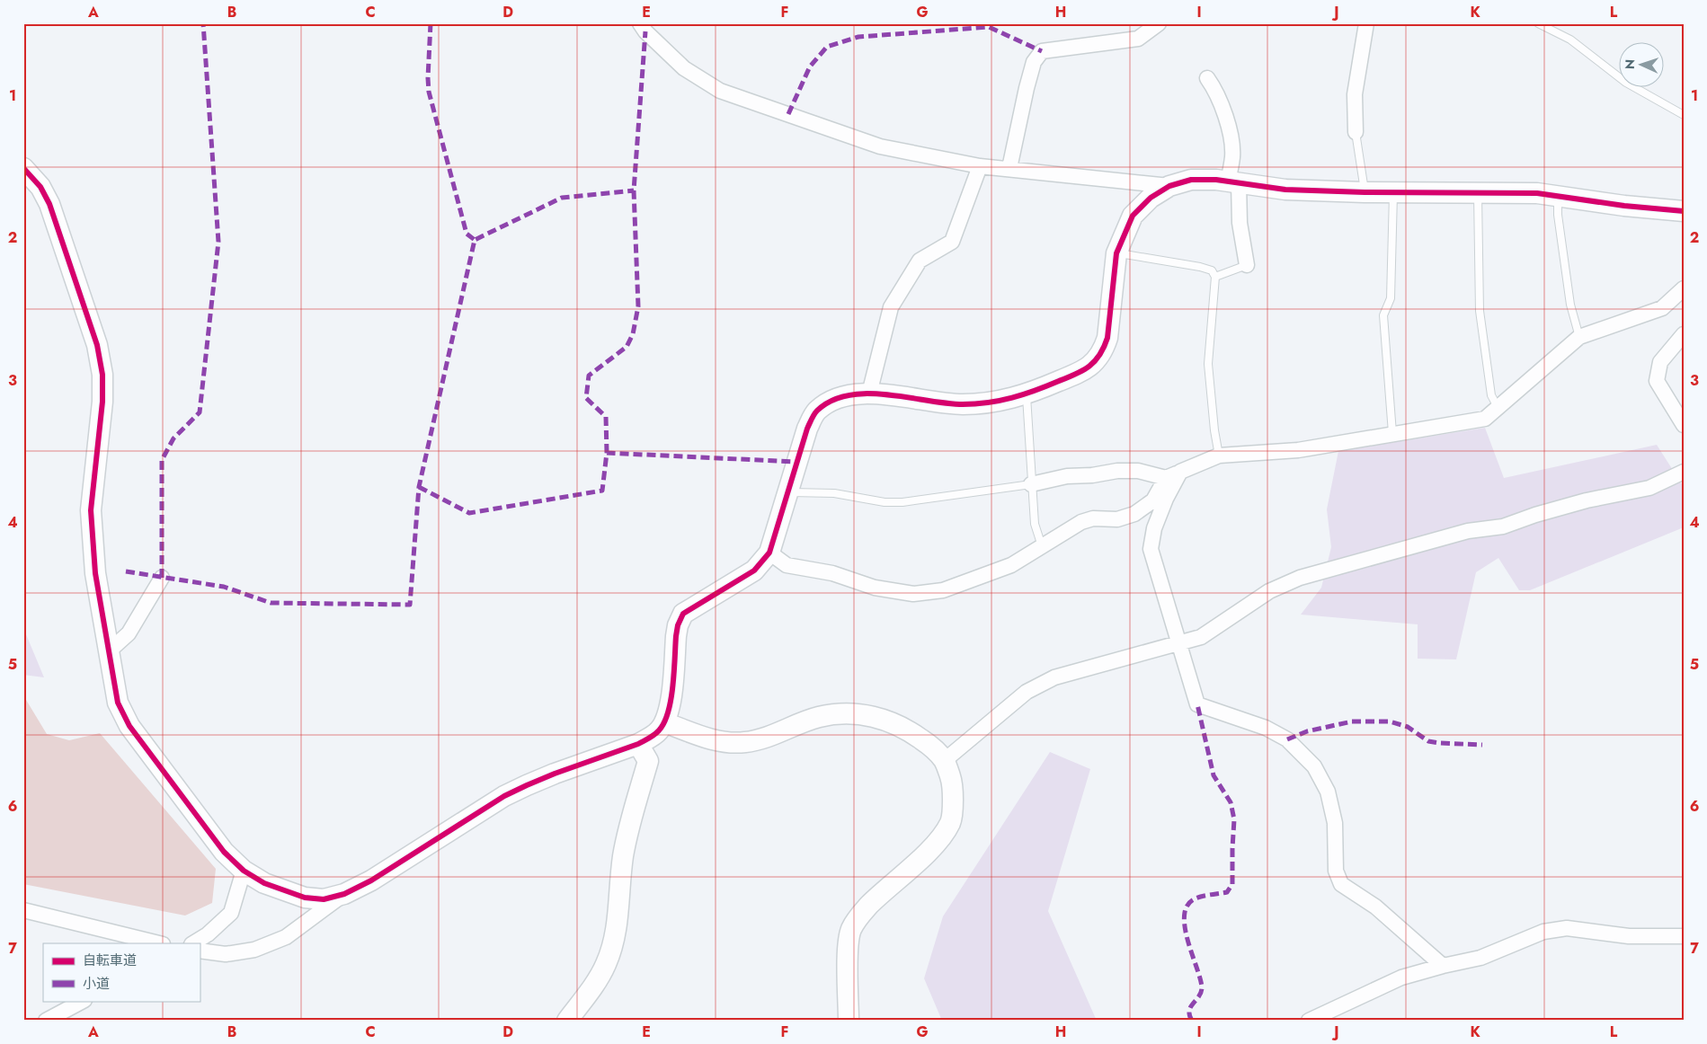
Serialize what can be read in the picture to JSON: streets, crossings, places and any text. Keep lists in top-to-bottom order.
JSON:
{
  "legend": ["自転車道", "小道"],
  "north": "left",
  "grid": {
    "columns": [
      "A",
      "B",
      "C",
      "D",
      "E",
      "F",
      "G",
      "H",
      "I",
      "J",
      "K",
      "L"
    ],
    "rows": [
      "1",
      "2",
      "3",
      "4",
      "5",
      "6",
      "7"
    ]
  }
}
